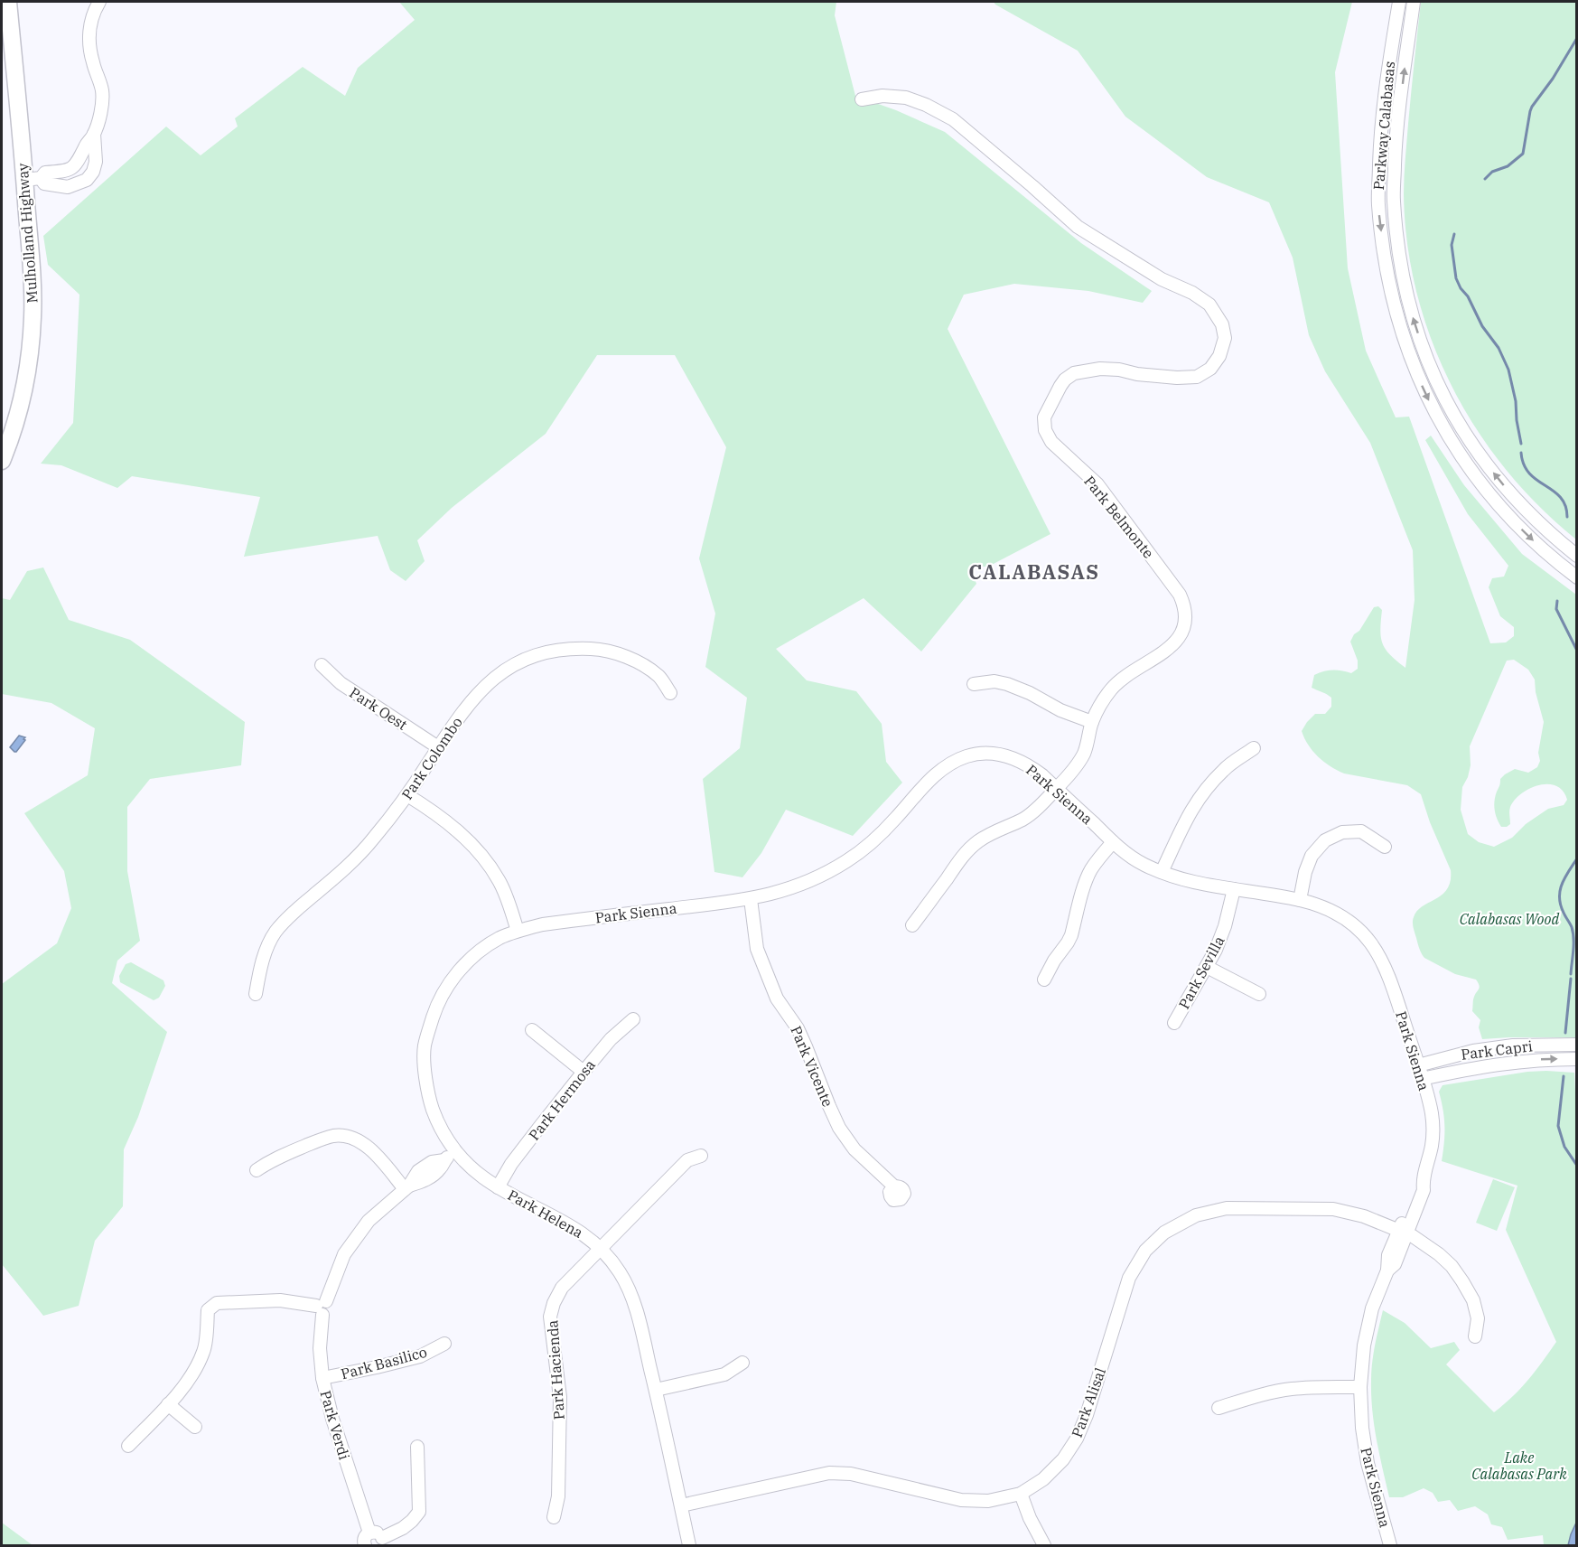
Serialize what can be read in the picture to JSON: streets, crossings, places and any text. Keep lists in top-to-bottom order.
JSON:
{
  "streets": {
    "main road": ["Mulholland Highway"],
    "street": [
      "Parkway Calabasas",
      "Park Belmonte",
      "Park Oest",
      "Park Colombo",
      "Park Sienna",
      "Park Sevilla",
      "Park Capri",
      "Park Vicente",
      "Park Hermosa",
      "Park Helena",
      "Park Basilico",
      "Park Hacienda",
      "Park Alisal",
      "Park Verdi"
    ]
  },
  "crossings": [
    ["Park Belmonte", "Park Sienna"],
    ["Park Oest", "Park Colombo"],
    ["Park Sienna", "Park Sevilla"],
    ["Park Sienna", "Park Capri"],
    ["Park Sienna", "Park Vicente"],
    ["Park Sienna", "Park Helena"],
    ["Park Sienna", "Park Alisal"],
    ["Park Hermosa", "Park Helena"],
    ["Park Helena", "Park Hacienda"],
    ["Park Helena", "Park Alisal"],
    ["Park Helena", "Park Verdi"],
    ["Park Basilico", "Park Verdi"]
  ],
  "districts": ["CALABASAS"],
  "parks": ["Calabasas Wood", "Lake Calabasas Park"]
}
